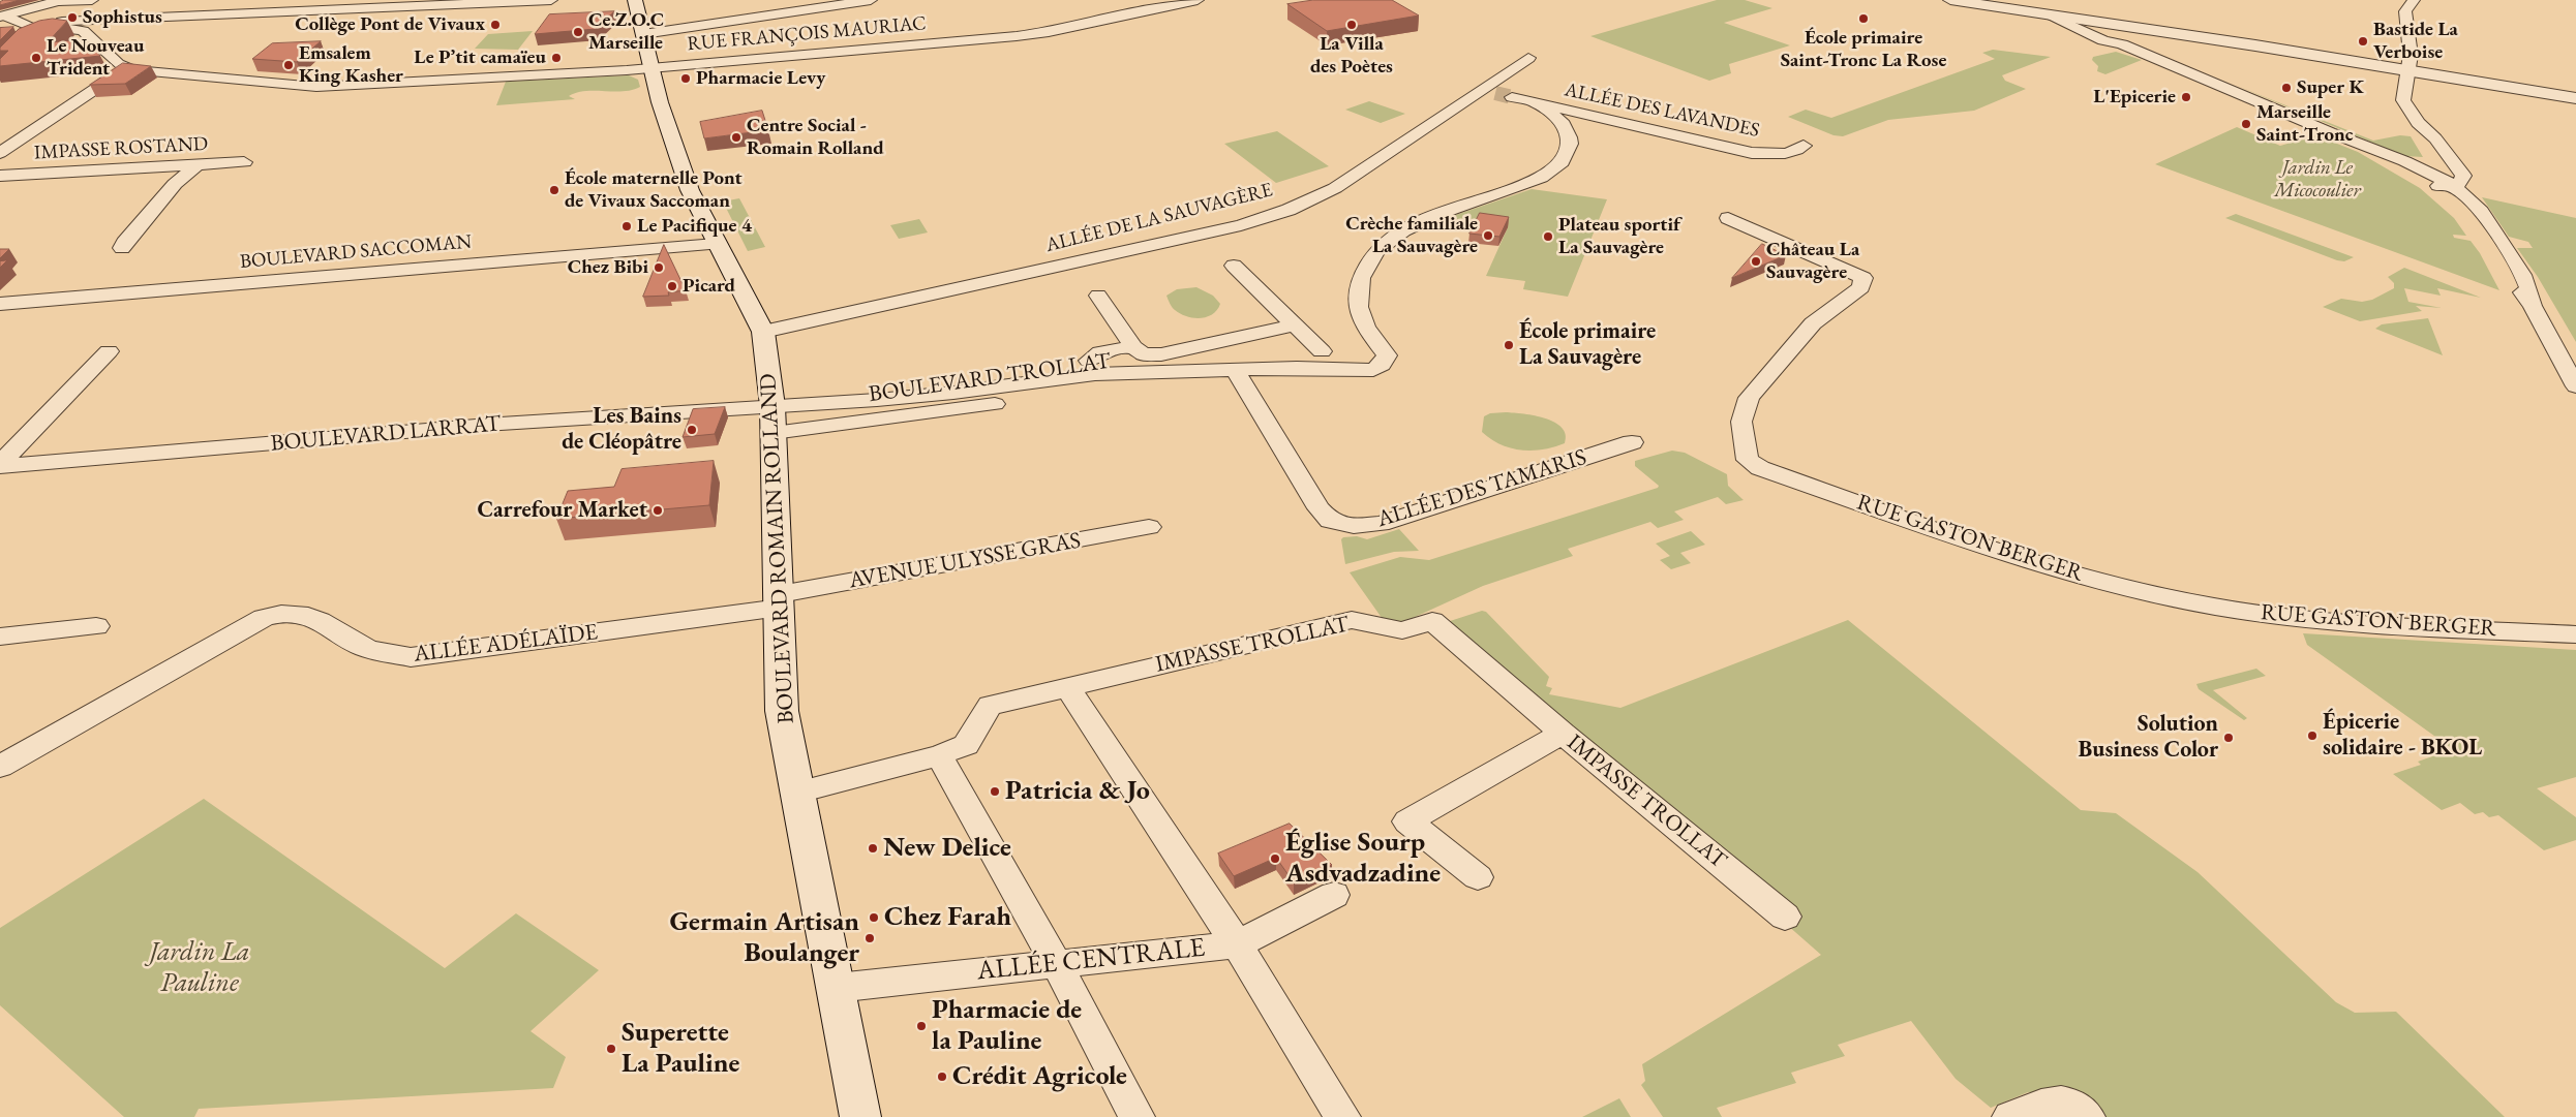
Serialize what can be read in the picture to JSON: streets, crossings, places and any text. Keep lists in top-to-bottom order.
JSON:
{
  "streets": {
    "main road": ["BOULEVARD ROMAIN ROLLAND"],
    "street": [
      "RUE FRANÇOIS MAURIAC",
      "ALLÉE DES LAVANDES",
      "IMPASSE ROSTAND",
      "ALLÉE DE LA SAUVAGÈRE",
      "BOULEVARD SACCOMAN",
      "BOULEVARD TROLLAT",
      "BOULEVARD LARRAT",
      "ALLÉE DES TAMARIS",
      "RUE GASTON BERGER",
      "AVENUE ULYSSE GRAS",
      "ALLÉE ADÉLAÏDE",
      "IMPASSE TROLLAT",
      "ALLÉE CENTRALE"
    ]
  },
  "crossings": [
    ["RUE FRANÇOIS MAURIAC", "BOULEVARD ROMAIN ROLLAND"],
    ["ALLÉE DE LA SAUVAGÈRE", "BOULEVARD ROMAIN ROLLAND"],
    ["BOULEVARD SACCOMAN", "BOULEVARD ROMAIN ROLLAND"],
    ["BOULEVARD TROLLAT", "BOULEVARD LARRAT"],
    ["BOULEVARD TROLLAT", "ALLÉE DES TAMARIS"],
    ["BOULEVARD TROLLAT", "BOULEVARD ROMAIN ROLLAND"],
    ["BOULEVARD LARRAT", "BOULEVARD ROMAIN ROLLAND"],
    ["BOULEVARD ROMAIN ROLLAND", "AVENUE ULYSSE GRAS"],
    ["BOULEVARD ROMAIN ROLLAND", "ALLÉE ADÉLAÏDE"],
    ["BOULEVARD ROMAIN ROLLAND", "IMPASSE TROLLAT"],
    ["BOULEVARD ROMAIN ROLLAND", "ALLÉE CENTRALE"],
    ["AVENUE ULYSSE GRAS", "ALLÉE ADÉLAÏDE"]
  ],
  "parks": ["Jardin Le Micocoulier", "Jardin La Pauline"],
  "places": [
    "Sophistus",
    "École primaire Saint-Tronc La Rose",
    "Collège Pont de Vivaux",
    "La Villa des Poètes",
    "Ce.Z.O.C Marseille",
    "Bastide La Verboise",
    "Le Nouveau Trident",
    "Le P’tit camaïeu",
    "Emsalem King Kasher",
    "Pharmacie Levy",
    "Super K",
    "L'Epicerie",
    "Marseille Saint-Tronc",
    "Centre Social - Romain Rolland",
    "École maternelle Pont de Vivaux Saccoman",
    "Le Pacifique 4",
    "Crèche familiale La Sauvagère",
    "Plateau sportif La Sauvagère",
    "Château La Sauvagère",
    "Chez Bibi",
    "Picard",
    "École primaire La Sauvagère",
    "Les Bains de Cléopâtre",
    "Carrefour Market",
    "Épicerie solidaire - BKOL",
    "Solution Business Color",
    "Patricia & Jo",
    "New Delice",
    "Église Sourp Asdvadzadine",
    "Chez Farah",
    "Germain Artisan Boulanger",
    "Pharmacie de la Pauline",
    "Superette La Pauline",
    "Crédit Agricole"
  ]
}
